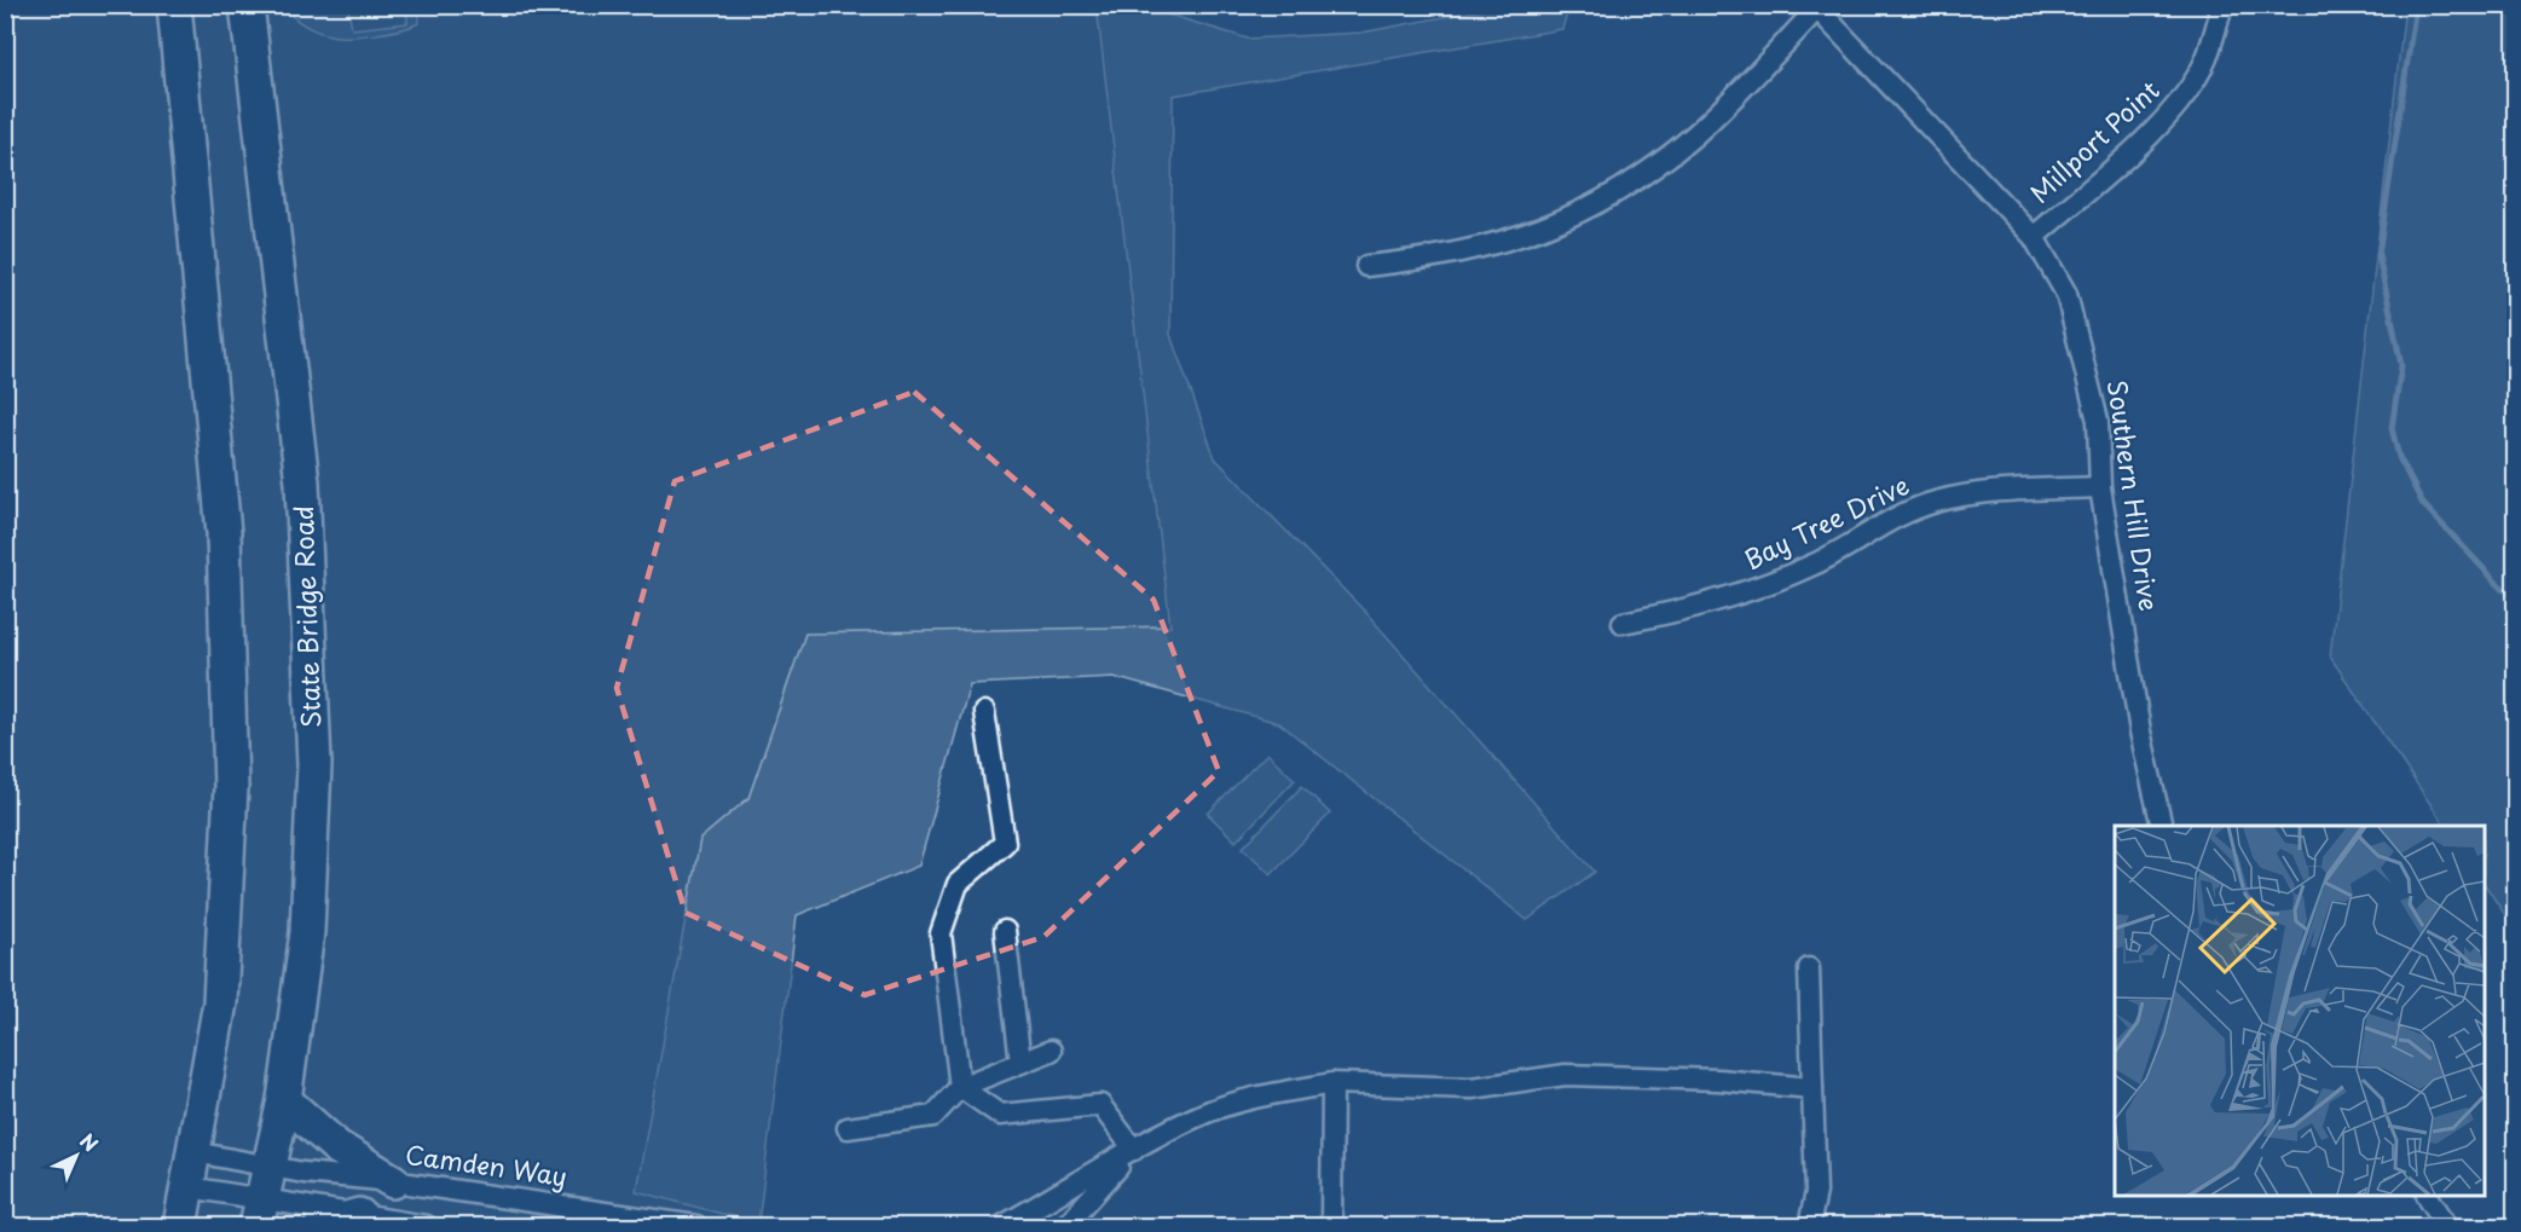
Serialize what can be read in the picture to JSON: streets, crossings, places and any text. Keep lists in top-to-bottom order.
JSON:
{
  "streets": {
    "highway": ["State Bridge Road"],
    "street": [
      "Millport Point",
      "Southern Hill Drive",
      "Bay Tree Drive",
      "Camden Way"
    ]
  },
  "crossings": [
    ["Millport Point", "Southern Hill Drive"],
    ["Southern Hill Drive", "Bay Tree Drive"],
    ["State Bridge Road", "Camden Way"]
  ],
  "north": "top right"
}
